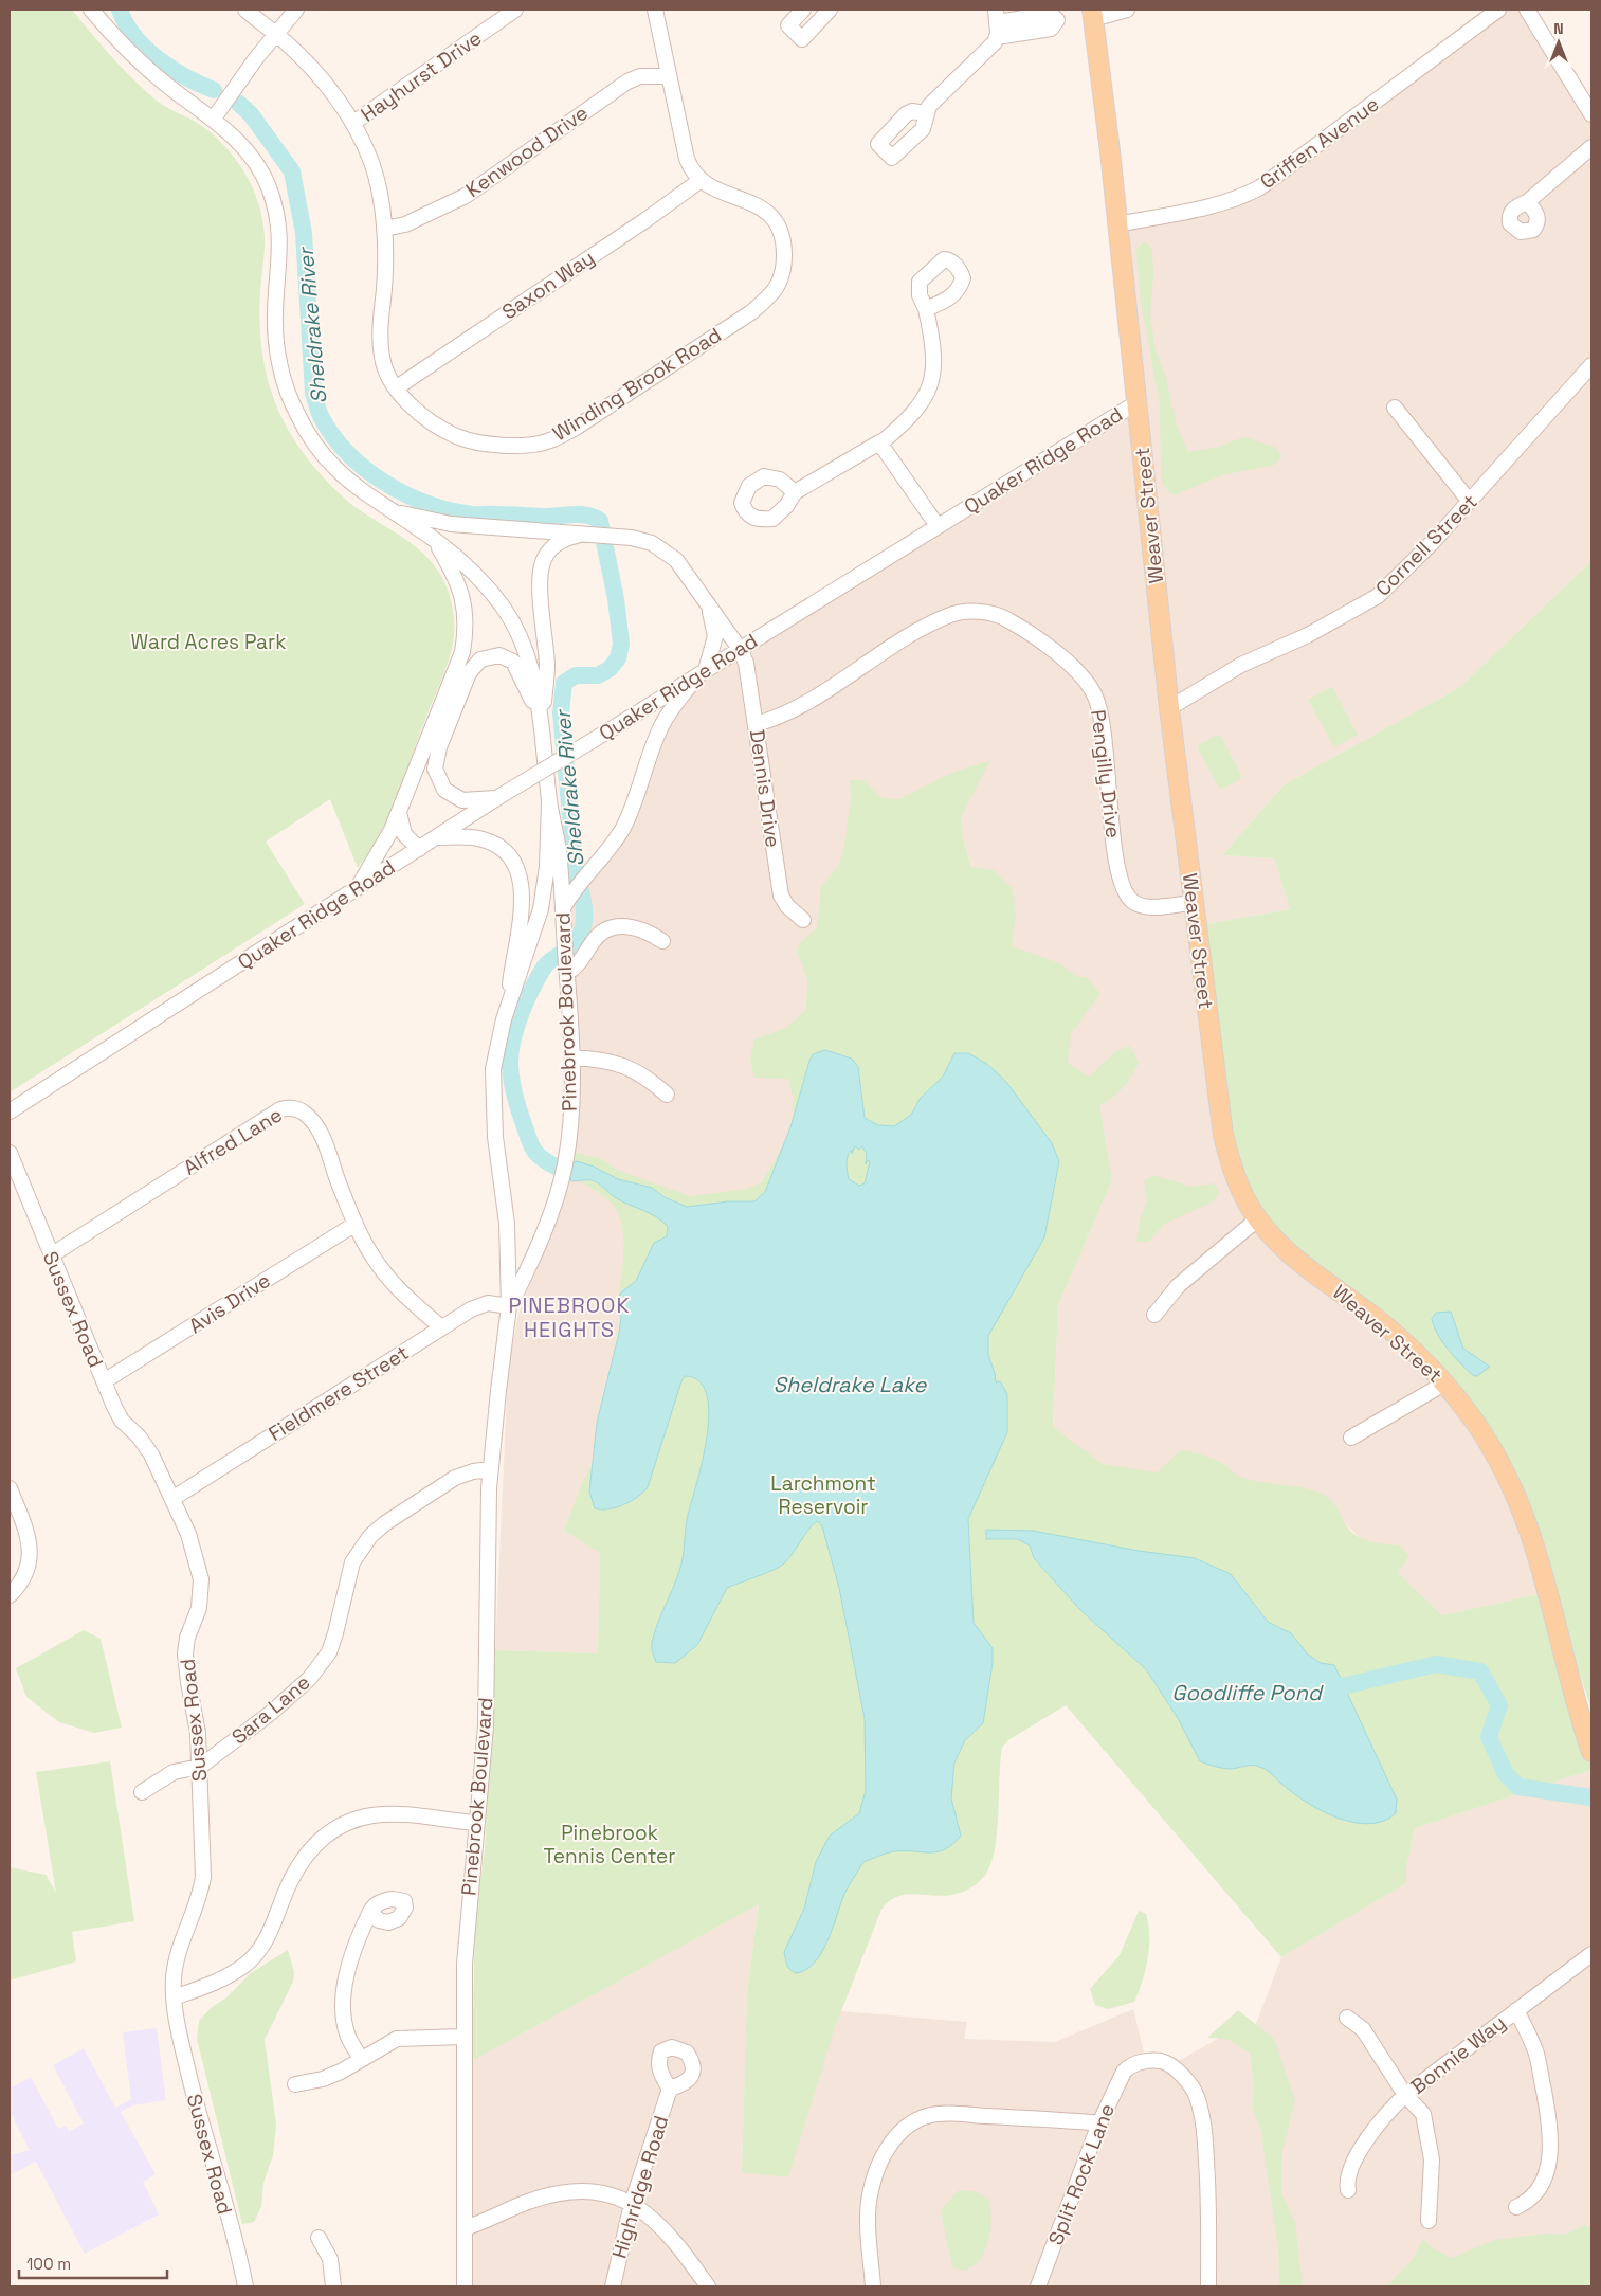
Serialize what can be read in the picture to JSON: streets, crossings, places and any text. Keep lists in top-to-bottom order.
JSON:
{
  "streets": {
    "main road": ["Weaver Street"],
    "street": [
      "Hayhurst Drive",
      "Griffen Avenue",
      "Kenwood Drive",
      "Saxon Way",
      "Winding Brook Road",
      "Quaker Ridge Road",
      "Cornell Street",
      "Pengilly Drive",
      "Dennis Drive",
      "Pinebrook Boulevard",
      "Alfred Lane",
      "Avis Drive",
      "Sussex Road",
      "Fieldmere Street",
      "Sara Lane",
      "Bonnie Way",
      "Split Rock Lane",
      "Highridge Road"
    ]
  },
  "crossings": [
    ["Hayhurst Drive", "Winding Brook Road"],
    ["Griffen Avenue", "Weaver Street"],
    ["Kenwood Drive", "Winding Brook Road"],
    ["Saxon Way", "Winding Brook Road"],
    ["Quaker Ridge Road", "Weaver Street"],
    ["Quaker Ridge Road", "Dennis Drive"],
    ["Weaver Street", "Cornell Street"],
    ["Weaver Street", "Pengilly Drive"],
    ["Pengilly Drive", "Dennis Drive"],
    ["Dennis Drive", "Pinebrook Boulevard"],
    ["Pinebrook Boulevard", "Fieldmere Street"],
    ["Pinebrook Boulevard", "Sara Lane"],
    ["Alfred Lane", "Avis Drive"],
    ["Alfred Lane", "Sussex Road"],
    ["Alfred Lane", "Fieldmere Street"],
    ["Avis Drive", "Sussex Road"],
    ["Sussex Road", "Fieldmere Street"],
    ["Sussex Road", "Sara Lane"]
  ],
  "districts": ["PINEBROOK HEIGHTS"],
  "water": ["Sheldrake River", "Sheldrake Lake", "Goodliffe Pond"],
  "parks": ["Ward Acres Park", "Larchmont Reservoir", "Pinebrook Tennis Center"],
  "scale_bar": "100 m",
  "north": "top"
}
